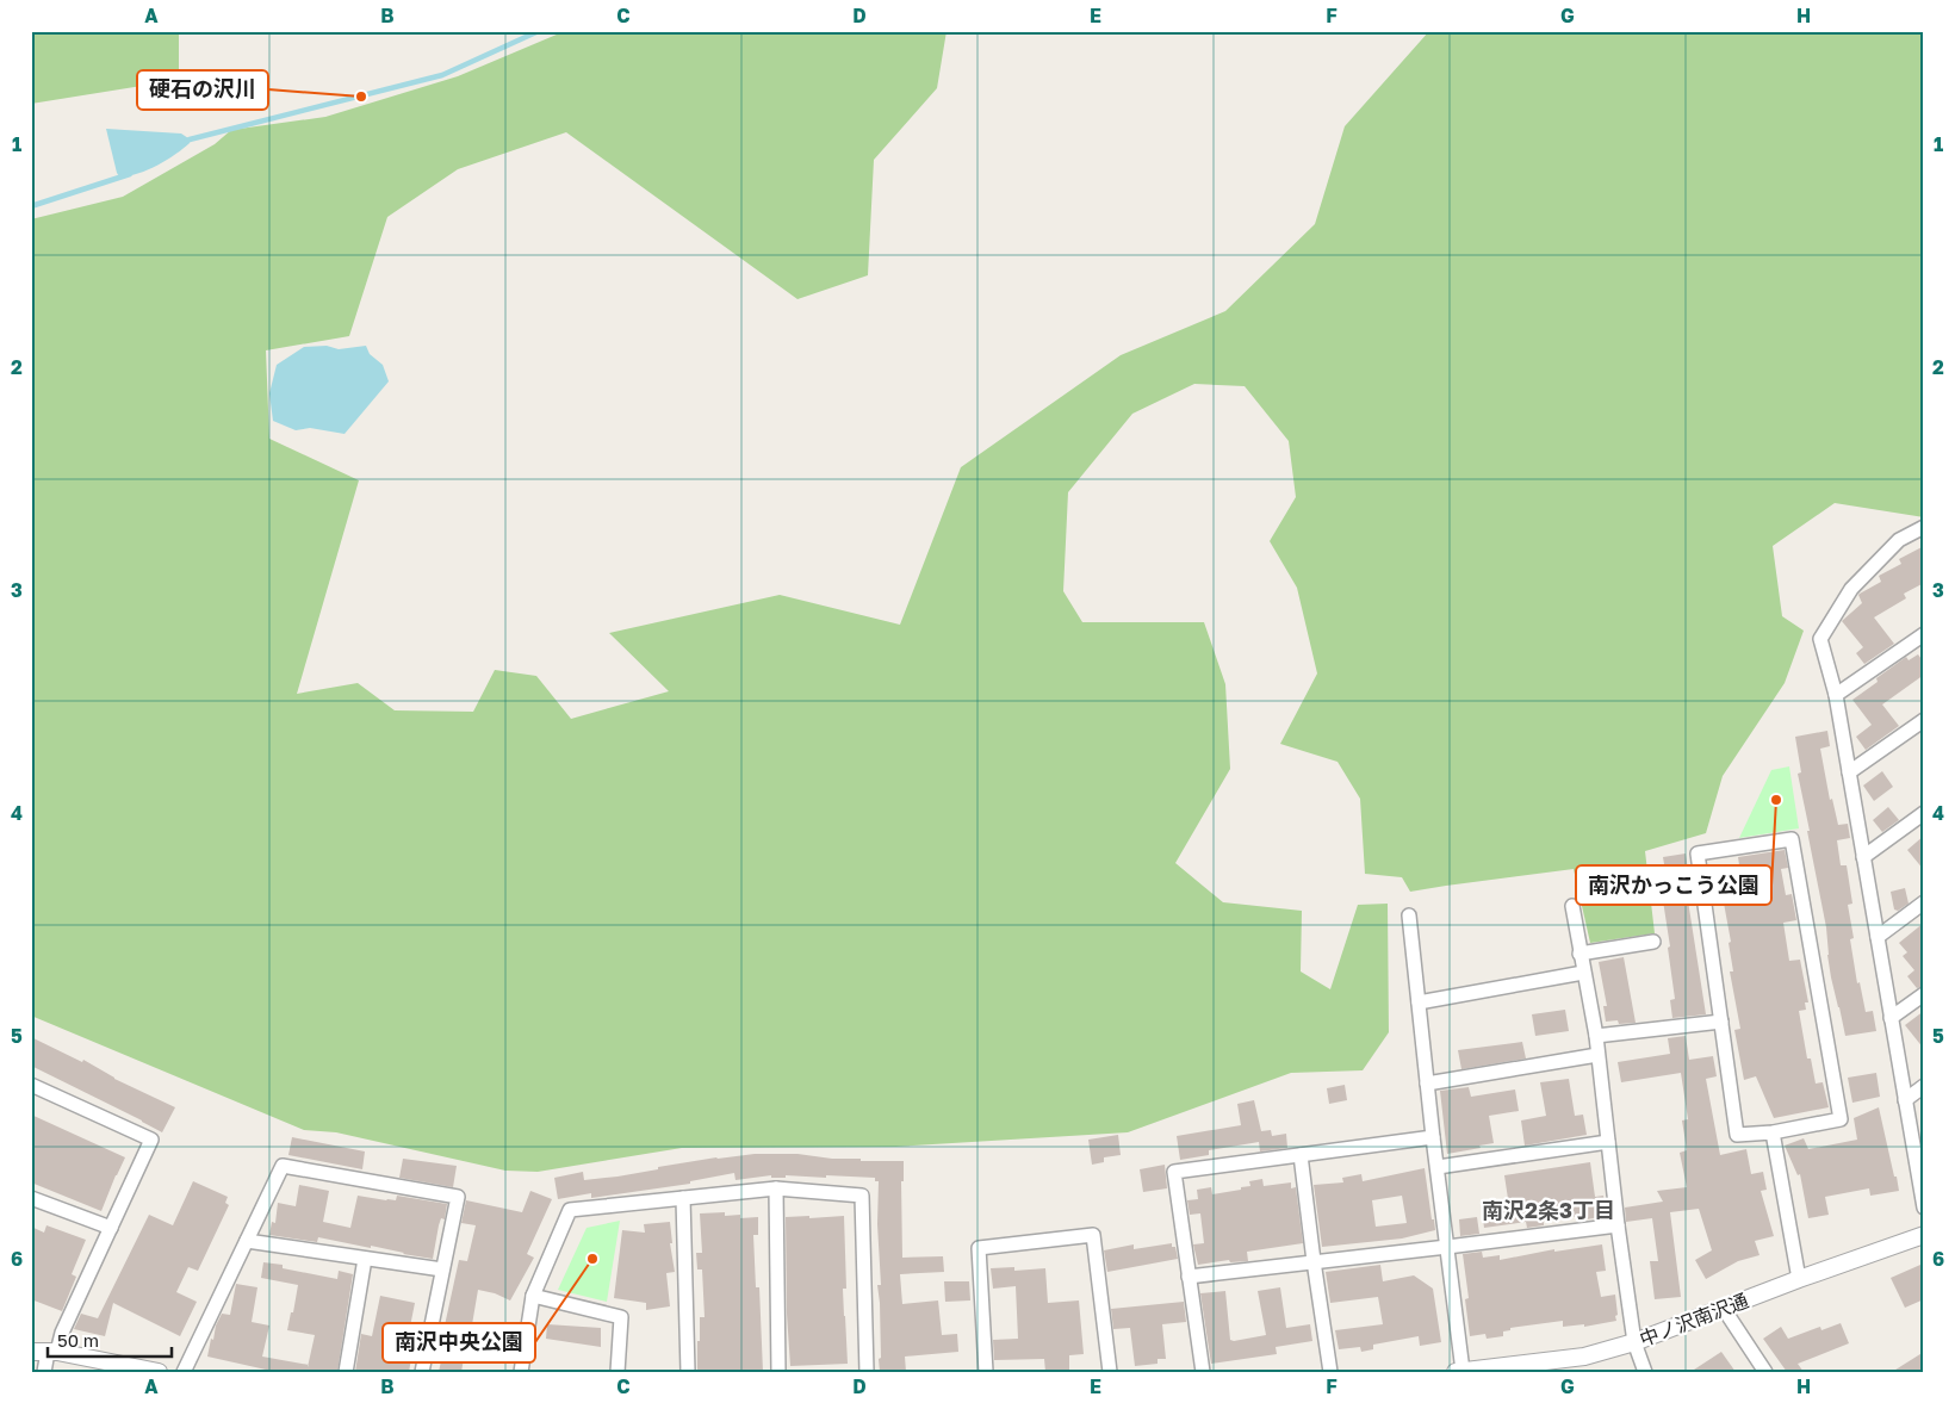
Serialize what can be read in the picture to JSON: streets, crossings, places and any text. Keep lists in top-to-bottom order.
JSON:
{
  "streets": {
    "street": ["中ノ沢南沢通"]
  },
  "districts": ["南沢2条3丁目"],
  "places": ["硬石の沢川", "南沢かっこう公園", "南沢中央公園"],
  "scale_bar": "50 m",
  "grid": {
    "columns": [
      "A",
      "B",
      "C",
      "D",
      "E",
      "F",
      "G",
      "H"
    ],
    "rows": [
      "1",
      "2",
      "3",
      "4",
      "5",
      "6"
    ]
  }
}
